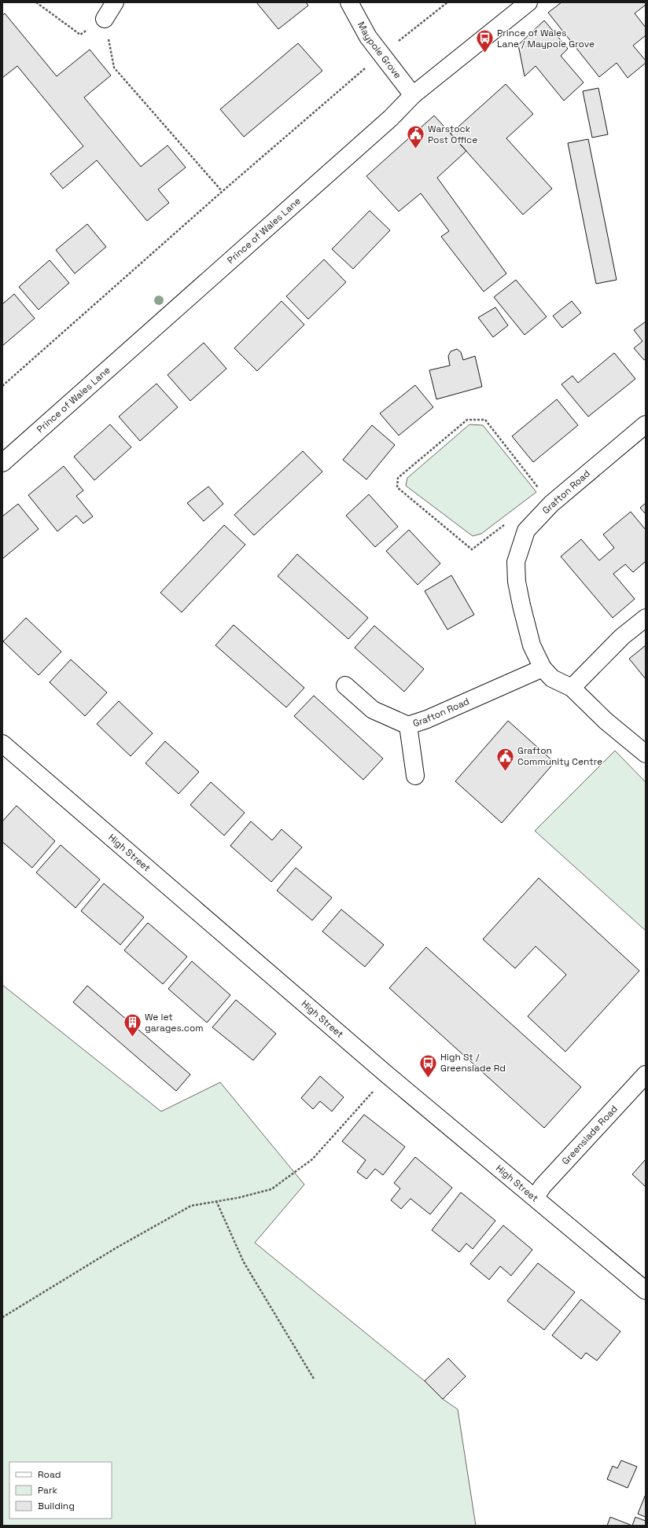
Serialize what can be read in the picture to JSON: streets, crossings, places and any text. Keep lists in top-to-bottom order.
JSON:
{
  "streets": {
    "street": [
      "Maypole Grove",
      "Prince of Wales Lane",
      "Grafton Road",
      "High Street",
      "Greenslade Road"
    ]
  },
  "crossings": [
    ["Maypole Grove", "Prince of Wales Lane"],
    ["High Street", "Greenslade Road"]
  ],
  "places": {
    "bus stop": ["Prince of Wales Lane / Maypole Grove", "High St / Greenslade Rd"],
    "public building": ["Warstock Post Office", "Grafton Community Centre"],
    "building": ["We let garages.com"]
  },
  "legend": ["Road", "Park", "Building"]
}
